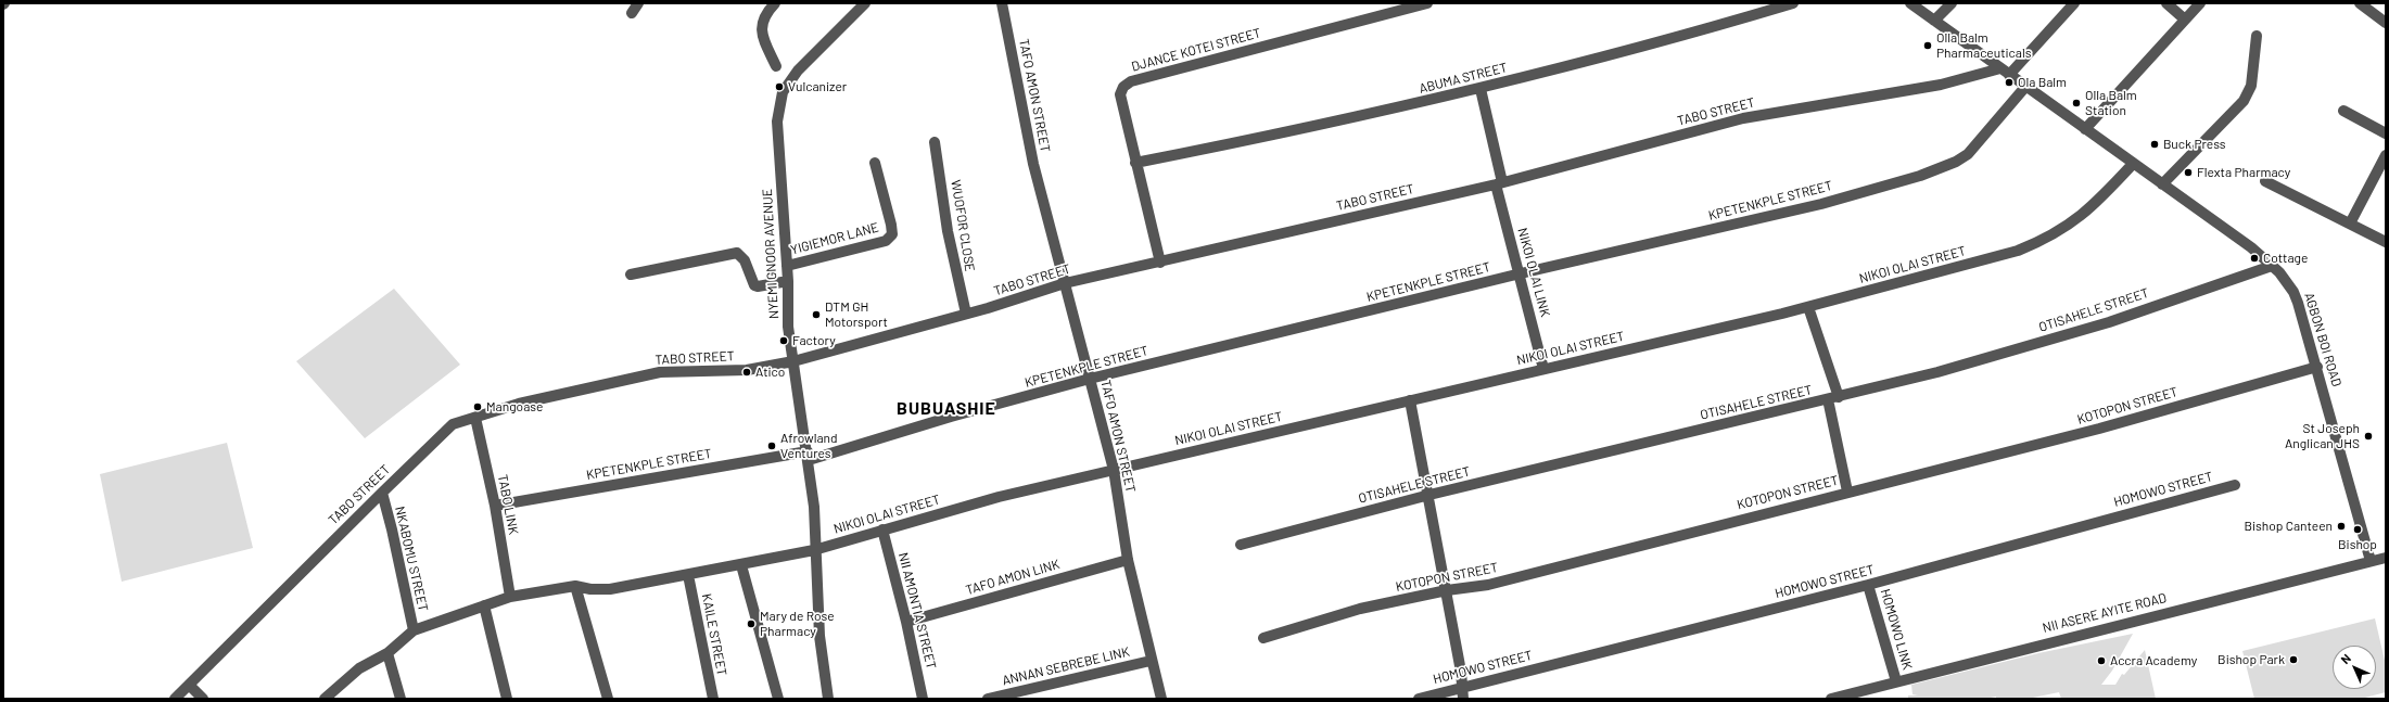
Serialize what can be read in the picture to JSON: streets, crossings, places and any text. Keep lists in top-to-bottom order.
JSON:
{
  "streets": {
    "street": [
      "DJANCE KOTEI STREET",
      "ABUMA STREET",
      "TAFO AMON STREET",
      "TABO STREET",
      "KPETENKPLE STREET",
      "WUOFOR CLOSE",
      "YIGIEMOR LANE",
      "NYEMI GNOOR AVENUE",
      "NIKOI OLAI STREET",
      "NIKOI OLAI LINK",
      "OTISAHELE STREET",
      "AGBON BOI ROAD",
      "KOTOPON STREET",
      "HOMOWO STREET",
      "TABO LINK",
      "NKABOMU STREET",
      "TAFO AMON LINK",
      "NII AMONTIA STREET",
      "NII ASERE AYITE ROAD",
      "HOMOWO LINK",
      "KAILE STREET",
      "ANNAN SEBREBE LINK"
    ]
  },
  "crossings": [
    ["DJANCE KOTEI STREET", "ABUMA STREET"],
    ["DJANCE KOTEI STREET", "TABO STREET"],
    ["ABUMA STREET", "NIKOI OLAI LINK"],
    ["TAFO AMON STREET", "TABO STREET"],
    ["TAFO AMON STREET", "KPETENKPLE STREET"],
    ["TAFO AMON STREET", "NIKOI OLAI STREET"],
    ["TAFO AMON STREET", "TAFO AMON LINK"],
    ["TAFO AMON STREET", "ANNAN SEBREBE LINK"],
    ["TABO STREET", "WUOFOR CLOSE"],
    ["TABO STREET", "NYEMI GNOOR AVENUE"],
    ["TABO STREET", "NIKOI OLAI LINK"],
    ["TABO STREET", "AGBON BOI ROAD"],
    ["TABO STREET", "TABO LINK"],
    ["TABO STREET", "NKABOMU STREET"],
    ["KPETENKPLE STREET", "NYEMI GNOOR AVENUE"],
    ["KPETENKPLE STREET", "NIKOI OLAI LINK"],
    ["KPETENKPLE STREET", "AGBON BOI ROAD"],
    ["KPETENKPLE STREET", "TABO LINK"],
    ["YIGIEMOR LANE", "NYEMI GNOOR AVENUE"],
    ["NYEMI GNOOR AVENUE", "NIKOI OLAI STREET"],
    ["NIKOI OLAI STREET", "NIKOI OLAI LINK"],
    ["NIKOI OLAI STREET", "AGBON BOI ROAD"],
    ["NIKOI OLAI STREET", "TABO LINK"],
    ["NIKOI OLAI STREET", "NKABOMU STREET"],
    ["NIKOI OLAI STREET", "NII AMONTIA STREET"],
    ["NIKOI OLAI STREET", "KAILE STREET"],
    ["OTISAHELE STREET", "AGBON BOI ROAD"],
    ["AGBON BOI ROAD", "KOTOPON STREET"],
    ["AGBON BOI ROAD", "NII ASERE AYITE ROAD"],
    ["HOMOWO STREET", "HOMOWO LINK"],
    ["TAFO AMON LINK", "NII AMONTIA STREET"],
    ["NII ASERE AYITE ROAD", "HOMOWO LINK"]
  ],
  "districts": ["BUBUASHIE"],
  "places": [
    "Olla Balm Pharmaceuticals",
    "Ola Balm",
    "Vulcanizer",
    "Olla Balm Station",
    "Buck Press",
    "Flexta Pharmacy",
    "Cottage",
    "DTM GH Motorsport",
    "Factory",
    "Atico",
    "Mangoase",
    "St Joseph Anglican JHS",
    "Afrowland Ventures",
    "Bishop Canteen",
    "Bishop",
    "Mary de Rose Pharmacy",
    "Bishop Park",
    "Accra Academy"
  ],
  "north": "top left"
}
